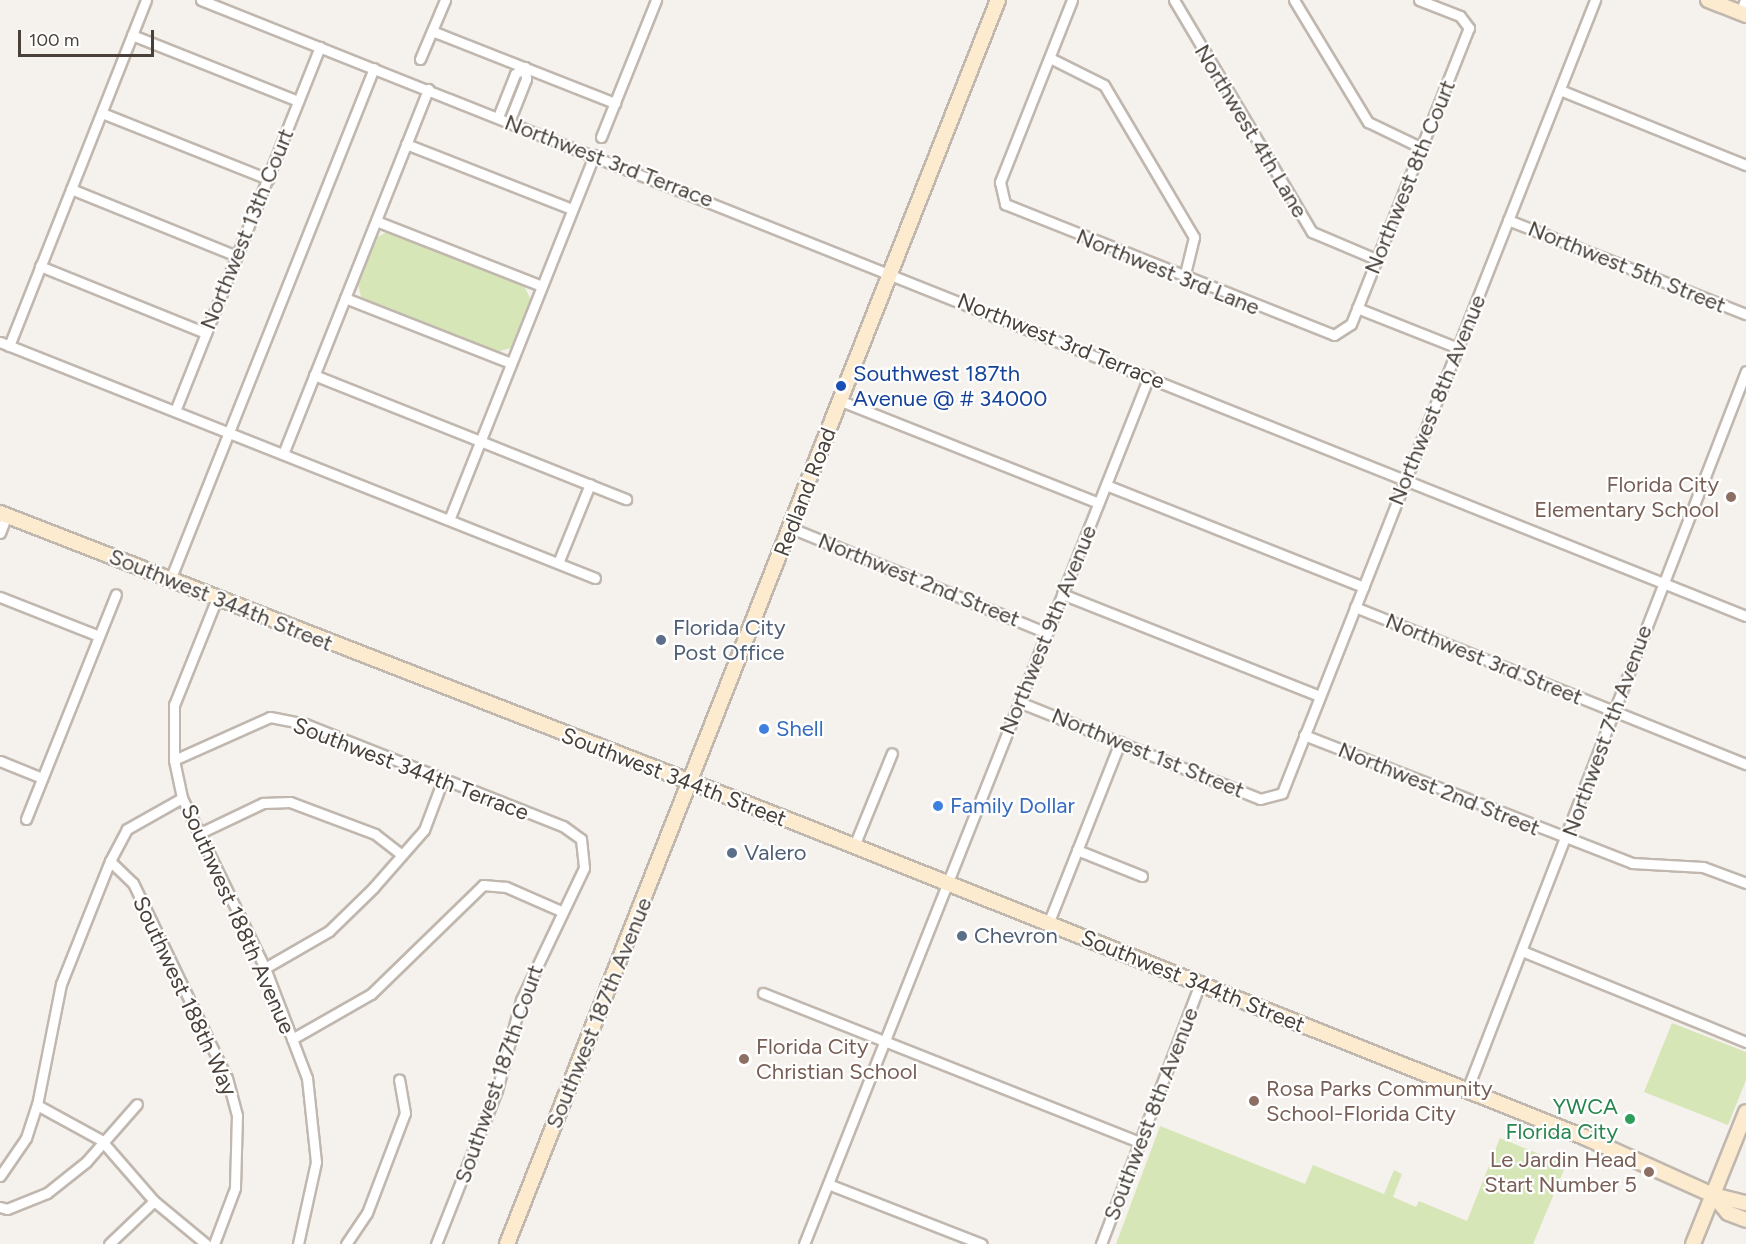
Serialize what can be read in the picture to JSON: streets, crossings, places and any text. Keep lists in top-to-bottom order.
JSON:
{
  "streets": {
    "main road": ["Redland Road", "Southwest 344th Street", "Southwest 187th Avenue"],
    "street": [
      "Northwest 4th Lane",
      "Northwest 3rd Terrace",
      "Northwest 8th Court",
      "Northwest 13th Court",
      "Northwest 5th Street",
      "Northwest 3rd Lane",
      "Northwest 8th Avenue",
      "Northwest 2nd Street",
      "Northwest 9th Avenue",
      "Northwest 3rd Street",
      "Northwest 7th Avenue",
      "Northwest 1st Street",
      "Southwest 344th Terrace",
      "Southwest 188th Avenue",
      "Southwest 188th Way",
      "Southwest 187th Court",
      "Southwest 8th Avenue"
    ]
  },
  "crossings": [
    ["Northwest 4th Lane", "Northwest 8th Court"],
    ["Northwest 3rd Terrace", "Northwest 13th Court"],
    ["Northwest 3rd Terrace", "Northwest 8th Avenue"],
    ["Northwest 3rd Terrace", "Redland Road"],
    ["Northwest 3rd Terrace", "Northwest 9th Avenue"],
    ["Northwest 3rd Terrace", "Northwest 7th Avenue"],
    ["Northwest 8th Court", "Northwest 3rd Lane"],
    ["Northwest 5th Street", "Northwest 8th Avenue"],
    ["Northwest 8th Avenue", "Northwest 2nd Street"],
    ["Northwest 8th Avenue", "Northwest 3rd Street"],
    ["Northwest 8th Avenue", "Northwest 1st Street"],
    ["Redland Road", "Northwest 2nd Street"],
    ["Redland Road", "Southwest 344th Street"],
    ["Redland Road", "Southwest 187th Avenue"],
    ["Northwest 2nd Street", "Northwest 9th Avenue"],
    ["Northwest 2nd Street", "Northwest 7th Avenue"],
    ["Southwest 344th Street", "Northwest 9th Avenue"],
    ["Southwest 344th Street", "Northwest 7th Avenue"],
    ["Southwest 344th Street", "Southwest 188th Avenue"],
    ["Southwest 344th Street", "Southwest 187th Avenue"],
    ["Southwest 344th Street", "Southwest 8th Avenue"],
    ["Northwest 9th Avenue", "Northwest 1st Street"],
    ["Northwest 3rd Street", "Northwest 7th Avenue"],
    ["Southwest 344th Terrace", "Southwest 188th Avenue"],
    ["Southwest 344th Terrace", "Southwest 187th Court"]
  ],
  "places": [
    "Southwest 187th Avenue @ # 34000",
    "Florida City Elementary School",
    "Florida City Post Office",
    "Shell",
    "Family Dollar",
    "Valero",
    "Chevron",
    "Florida City Christian School",
    "Rosa Parks Community School-Florida City",
    "YWCA Florida City",
    "Le Jardin Head Start Number 5"
  ],
  "scale_bar": "100 m"
}
